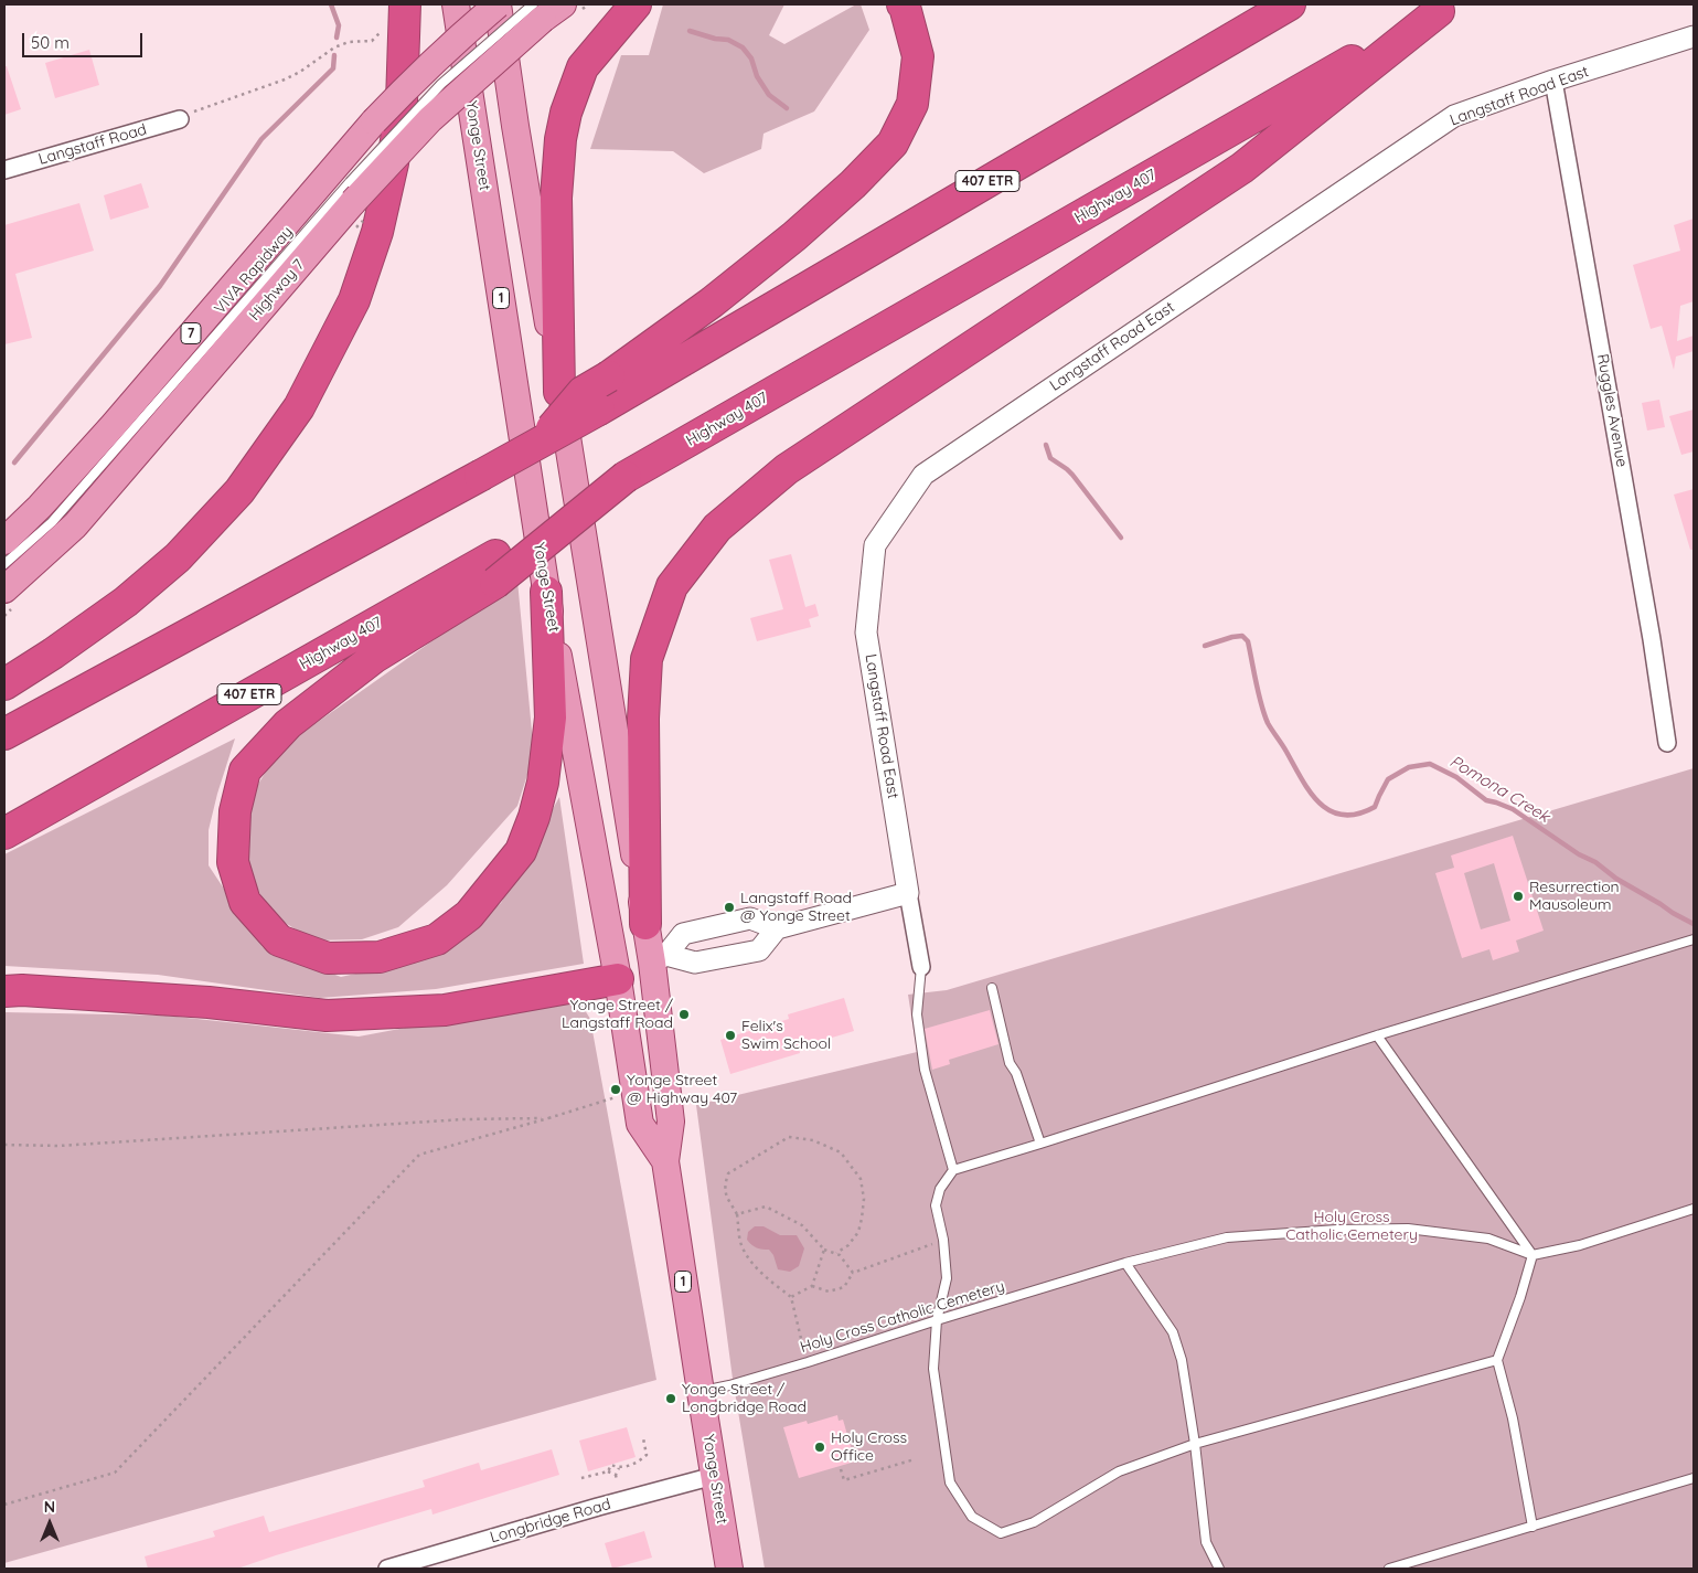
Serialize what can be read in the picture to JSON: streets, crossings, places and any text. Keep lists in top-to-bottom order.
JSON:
{
  "streets": {
    "highway": ["407 ETR", "Highway 407"],
    "main road": [
      "Yonge Street",
      "Highway 7",
      "1",
      "7"
    ],
    "street": [
      "Langstaff Road East",
      "Langstaff Road",
      "Ruggles Avenue",
      "Longbridge Road"
    ],
    "lane": ["VIVA Rapidway", "Holy Cross Catholic Cemetery"]
  },
  "crossings": [
    ["Langstaff Road East", "Ruggles Avenue"],
    ["Yonge Street", "7"],
    ["Yonge Street", "Holy Cross Catholic Cemetery"],
    ["Yonge Street", "Longbridge Road"],
    ["VIVA Rapidway", "Highway 7"]
  ],
  "water": ["Pomona Creek"],
  "parks": ["Holy Cross Catholic Cemetery"],
  "places": [
    "Resurrection Mausoleum",
    "Langstaff Road @ Yonge Street",
    "Yonge Street / Langstaff Road",
    "Felix's Swim School",
    "Yonge Street @ Highway 407",
    "Yonge Street / Longbridge Road",
    "Holy Cross Office"
  ],
  "scale_bar": "50 m",
  "north": "top"
}
